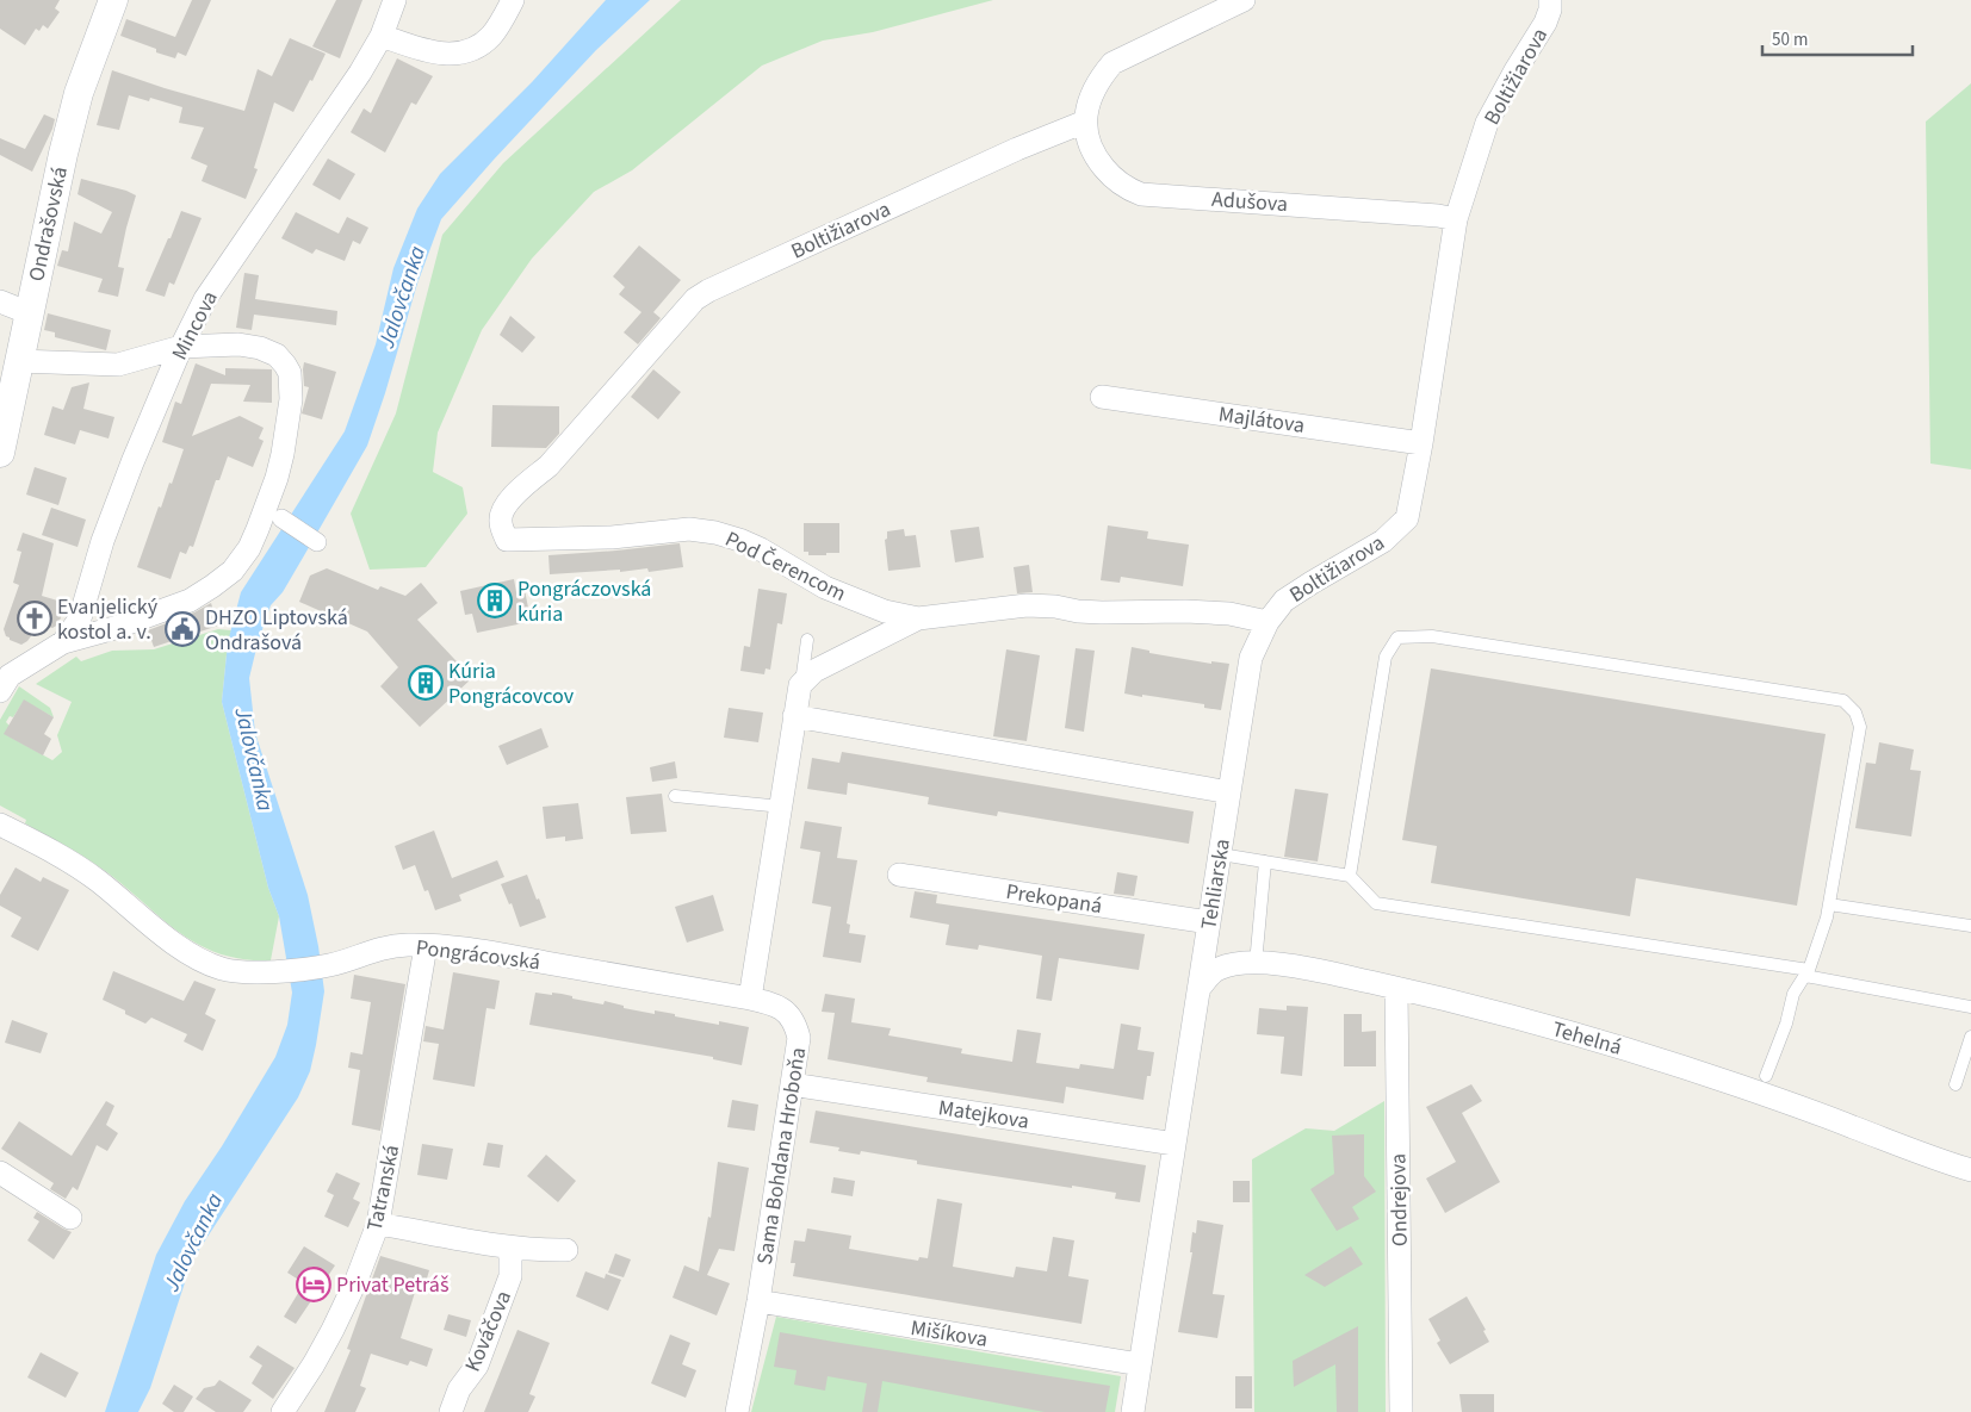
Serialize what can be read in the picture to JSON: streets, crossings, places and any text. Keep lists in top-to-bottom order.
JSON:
{
  "streets": {
    "street": [
      "Boltižiarova",
      "Adušova",
      "Ondrašovská",
      "Mincova",
      "Majlátova",
      "Pod Čerencom",
      "Tehliarska",
      "Prekopaná",
      "Pongrácovská",
      "Tehelná",
      "Matejkova",
      "Sama Bohdana Hroboňa",
      "Tatranská",
      "Ondrejova",
      "Kováčova",
      "Mišíkova"
    ]
  },
  "crossings": [
    ["Boltižiarova", "Adušova"],
    ["Boltižiarova", "Majlátova"],
    ["Boltižiarova", "Pod Čerencom"],
    ["Boltižiarova", "Tehliarska"],
    ["Tehliarska", "Prekopaná"],
    ["Tehliarska", "Tehelná"],
    ["Tehliarska", "Matejkova"],
    ["Tehliarska", "Mišíkova"],
    ["Pongrácovská", "Sama Bohdana Hroboňa"],
    ["Pongrácovská", "Tatranská"],
    ["Tehelná", "Ondrejova"],
    ["Matejkova", "Sama Bohdana Hroboňa"],
    ["Sama Bohdana Hroboňa", "Mišíkova"]
  ],
  "water": ["Jalovčanka"],
  "places": {
    "building": ["Pongráczovská kúria", "Kúria Pongrácovcov"],
    "church": ["Evanjelický kostol a. v."],
    "public building": ["DHZO Liptovská Ondrašová"],
    "hotel": ["Privat Petráš"]
  },
  "scale_bar": "50 m"
}
